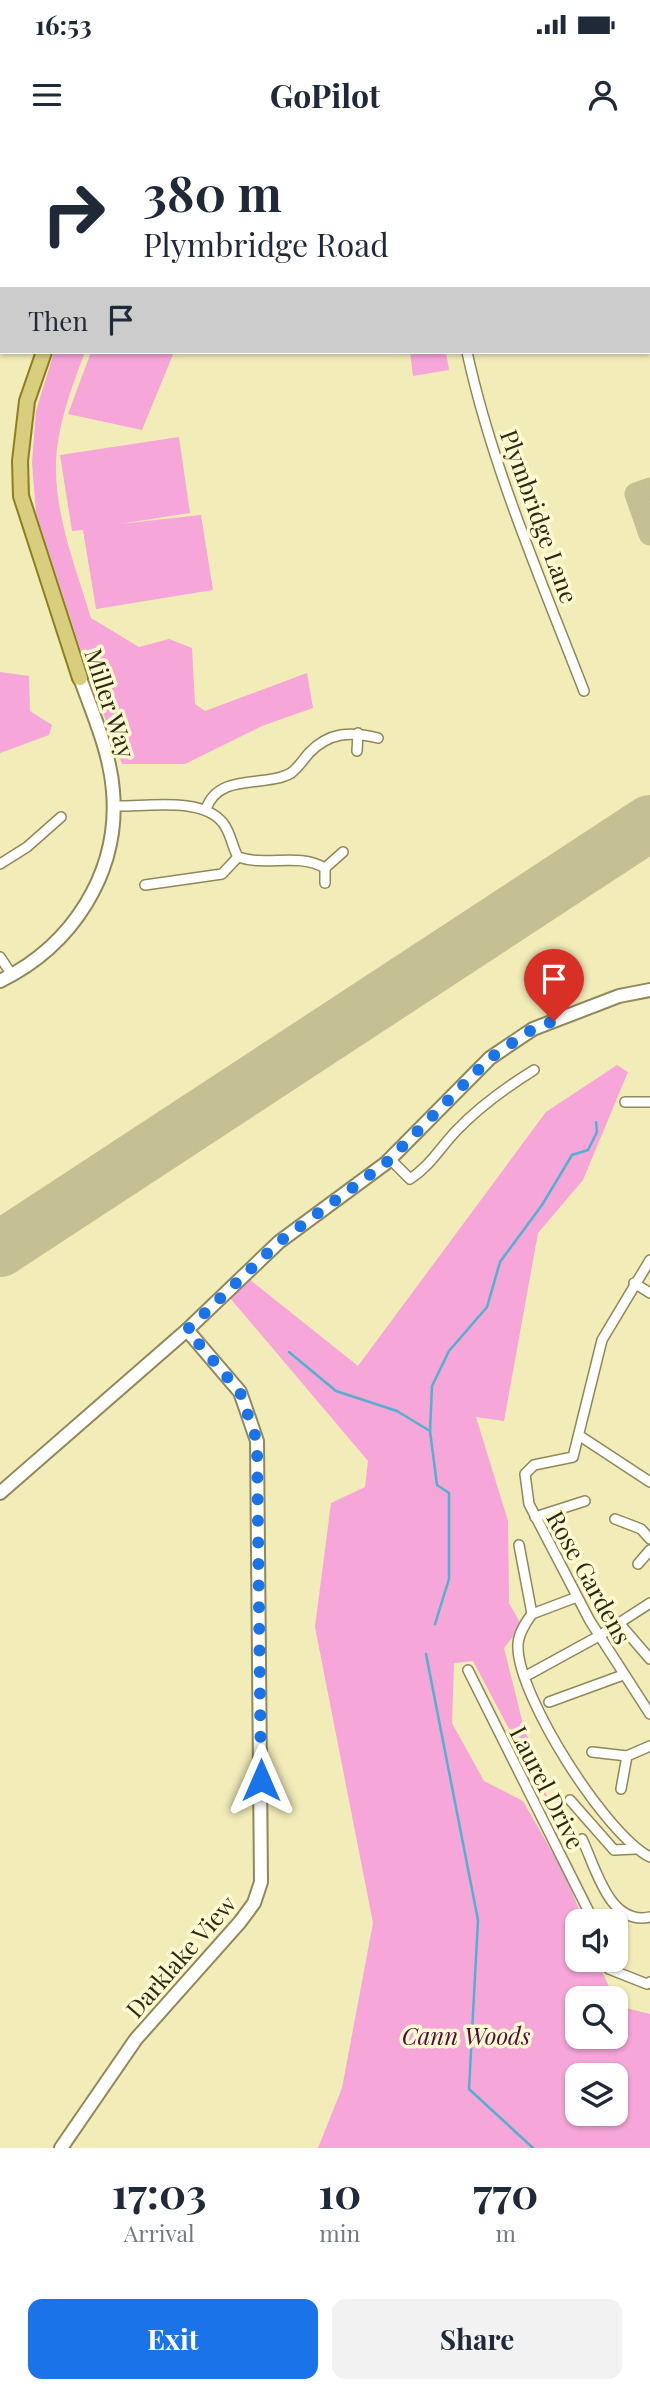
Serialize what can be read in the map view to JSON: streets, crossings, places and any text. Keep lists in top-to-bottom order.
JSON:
{
  "streets": {
    "main road": ["Miller Way"],
    "street": [
      "Plymbridge Lane",
      "Rose Gardens",
      "Laurel Drive",
      "Darklake View"
    ]
  },
  "parks": ["Cann Woods"],
  "page": {
    "status": "16:53",
    "header": "GoPilot",
    "turn": ["380 m", "Plymbridge Road"],
    "then": "Then",
    "eta": [
      "17:03",
      "Arrival",
      "10",
      "min",
      "770",
      "m"
    ],
    "buttons": ["Exit", "Share"]
  }
}
